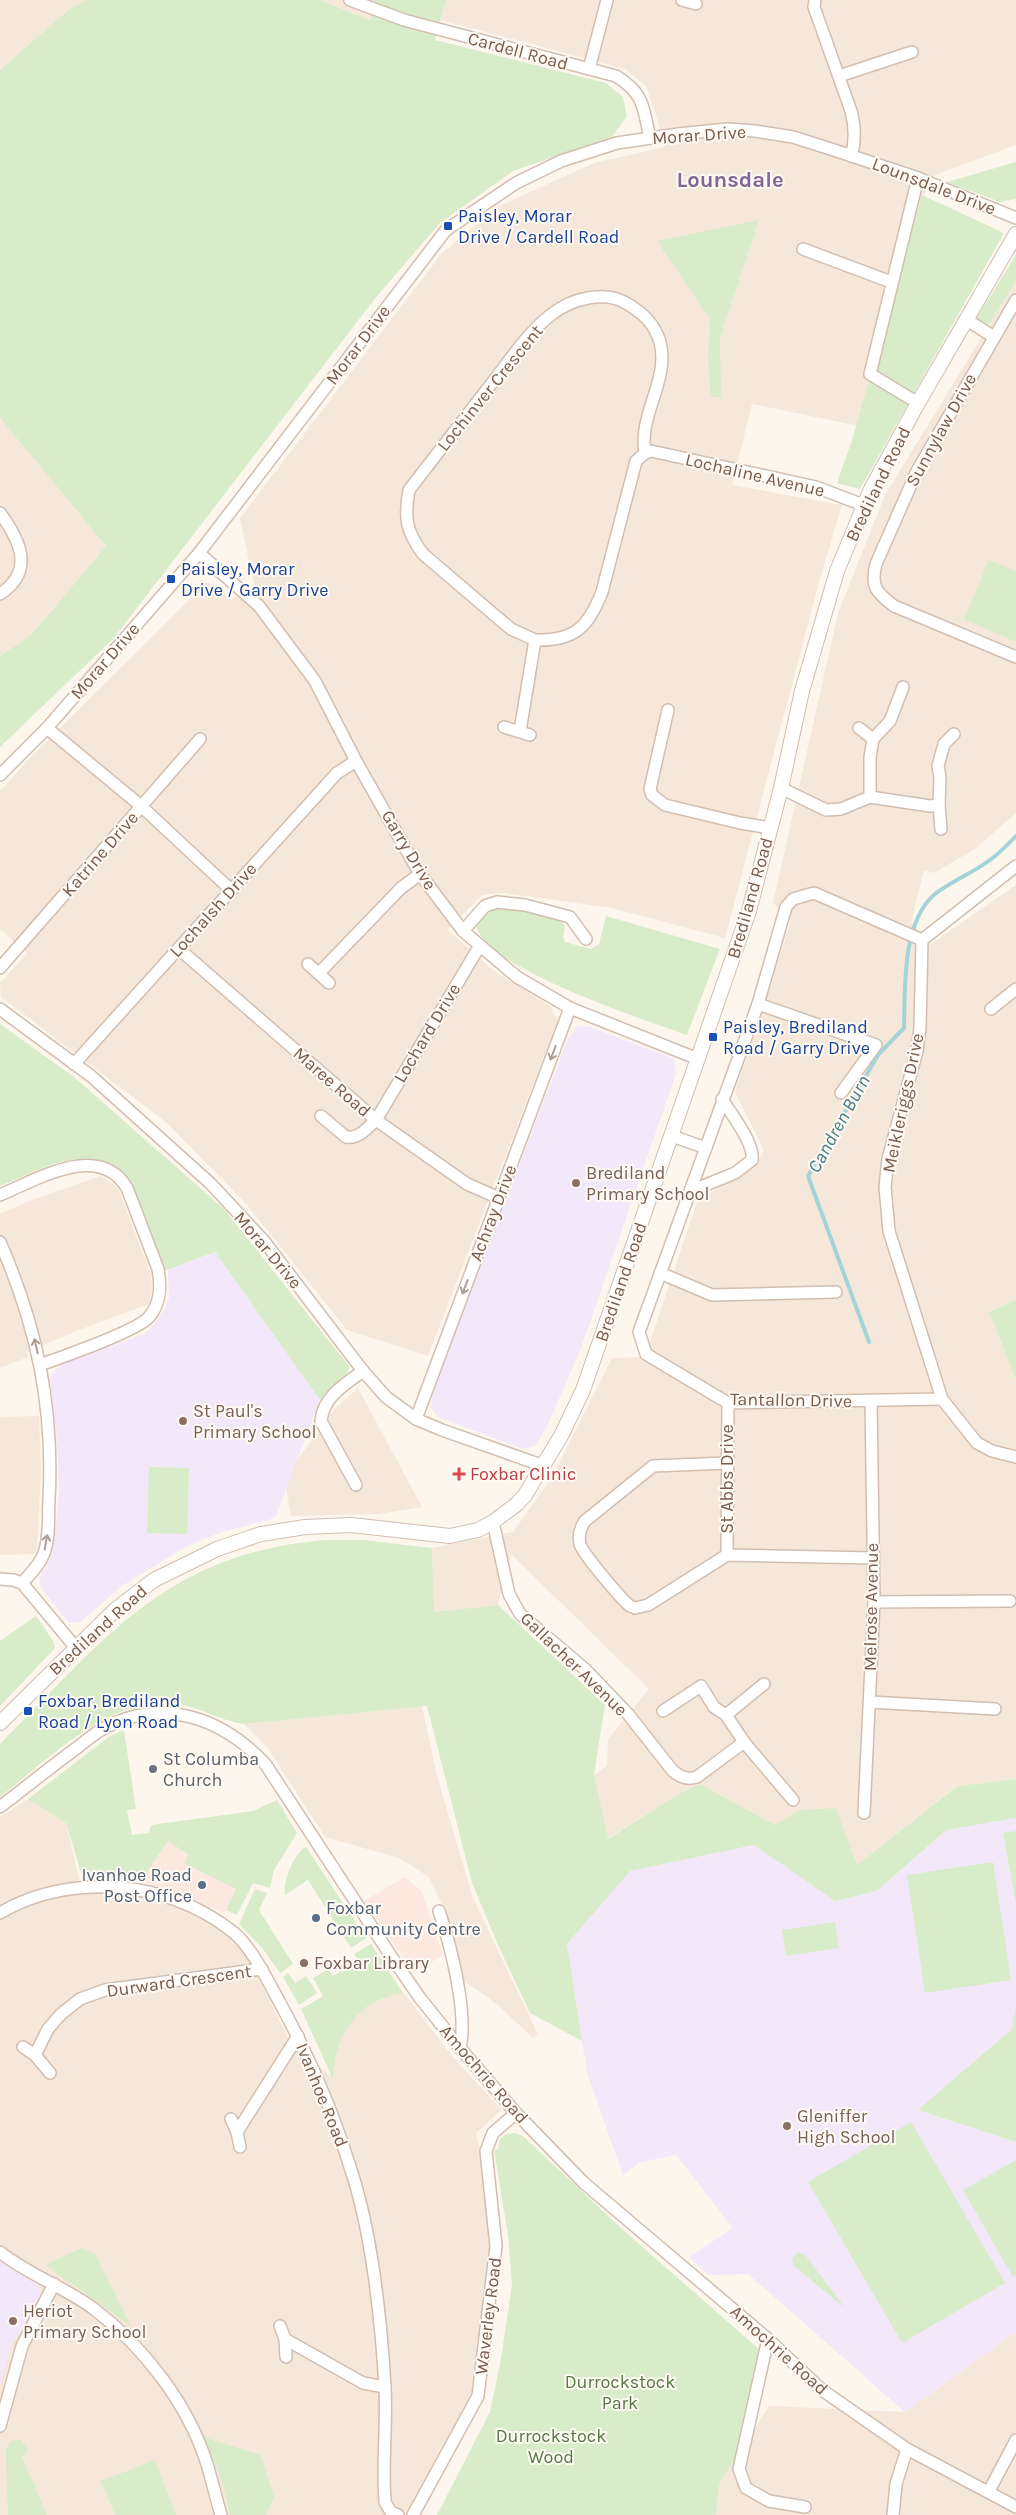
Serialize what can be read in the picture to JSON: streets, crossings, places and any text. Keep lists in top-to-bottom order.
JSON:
{
  "streets": {
    "street": [
      "Cardell Road",
      "Morar Drive",
      "Lounsdale Drive",
      "Lochinver Crescent",
      "Sunnylaw Drive",
      "Lochaline Avenue",
      "Brediland Road",
      "Garry Drive",
      "Katrine Drive",
      "Lochalsh Drive",
      "Lochard Drive",
      "Maree Road",
      "Meikleriggs Drive",
      "Achray Drive",
      "Tantallon Drive",
      "St Abbs Drive",
      "Melrose Avenue",
      "Gallacher Avenue",
      "Durward Crescent",
      "Amochrie Road",
      "Ivanhoe Road",
      "Waverley Road"
    ]
  },
  "crossings": [
    ["Cardell Road", "Morar Drive"],
    ["Morar Drive", "Lounsdale Drive"],
    ["Morar Drive", "Brediland Road"],
    ["Morar Drive", "Garry Drive"],
    ["Morar Drive", "Lochalsh Drive"],
    ["Morar Drive", "Achray Drive"],
    ["Lochinver Crescent", "Lochaline Avenue"],
    ["Lochaline Avenue", "Brediland Road"],
    ["Brediland Road", "Garry Drive"],
    ["Brediland Road", "Gallacher Avenue"],
    ["Garry Drive", "Lochalsh Drive"],
    ["Garry Drive", "Lochard Drive"],
    ["Garry Drive", "Achray Drive"],
    ["Lochalsh Drive", "Maree Road"],
    ["Lochard Drive", "Maree Road"],
    ["Maree Road", "Achray Drive"],
    ["Meikleriggs Drive", "Tantallon Drive"],
    ["Tantallon Drive", "St Abbs Drive"],
    ["Tantallon Drive", "Melrose Avenue"],
    ["Durward Crescent", "Ivanhoe Road"],
    ["Amochrie Road", "Waverley Road"]
  ],
  "one_way": ["Achray Drive"],
  "districts": ["Lounsdale"],
  "water": ["Candren Burn"],
  "parks": ["Durrockstock Park", "Durrockstock Wood"],
  "places": {
    "transit": [
      "Paisley, Morar Drive / Cardell Road",
      "Paisley, Morar Drive / Garry Drive",
      "Paisley, Brediland Road / Garry Drive",
      "Foxbar, Brediland Road / Lyon Road"
    ],
    "other": [
      "Brediland Primary School",
      "St Paul's Primary School",
      "St Columba Church",
      "Ivanhoe Road Post Office",
      "Foxbar Community Centre",
      "Foxbar Library",
      "Gleniffer High School",
      "Heriot Primary School"
    ],
    "health": ["Foxbar Clinic"]
  }
}
